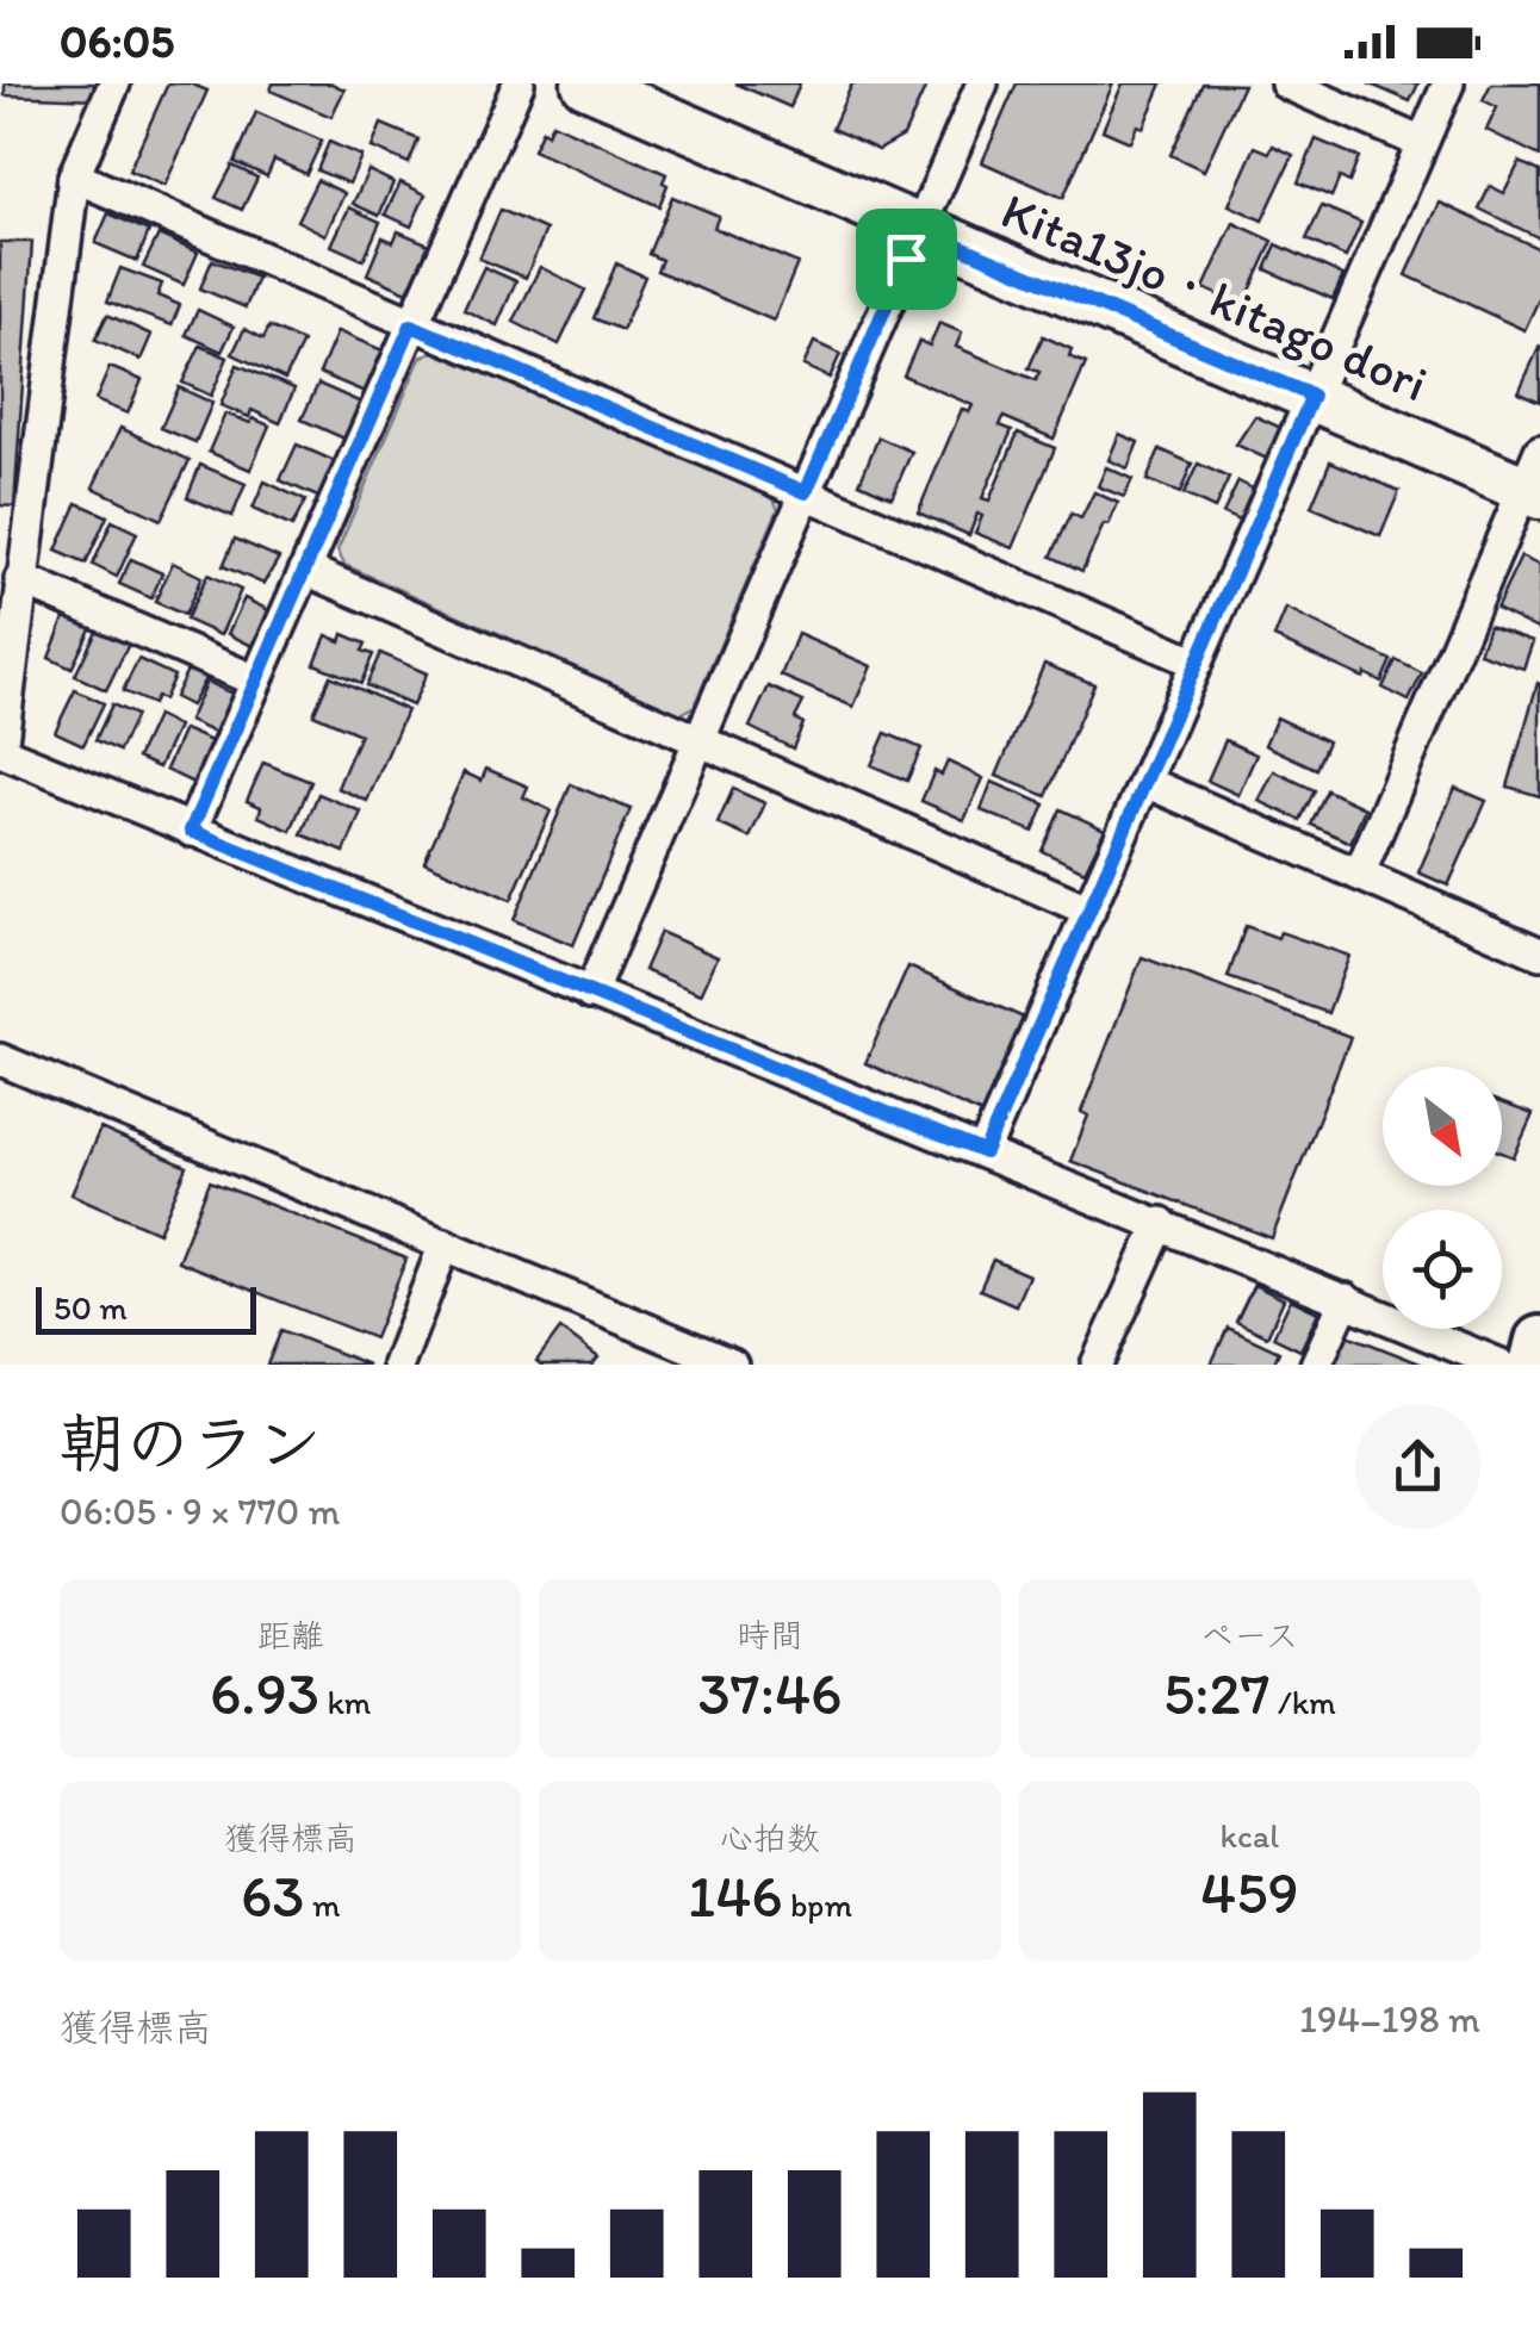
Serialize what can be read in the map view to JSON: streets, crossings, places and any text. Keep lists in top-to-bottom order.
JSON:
{
  "streets": {
    "street": ["Kita13jo・kitago dori"]
  },
  "scale_bar": "50 m",
  "north": "bottom right",
  "page": {
    "status": "06:05",
    "scale": "50 m",
    "heading": ["朝のラン", "06:05 · 9 × 770 m"],
    "stats": [
      ["距離", "6.93 km"],
      ["時間", "37:46"],
      ["ペース", "5:27 /km"],
      ["獲得標高", "63 m"],
      ["心拍数", "146 bpm"],
      ["kcal", "459"]
    ],
    "chart": ["獲得標高", "194–198 m"]
  }
}
